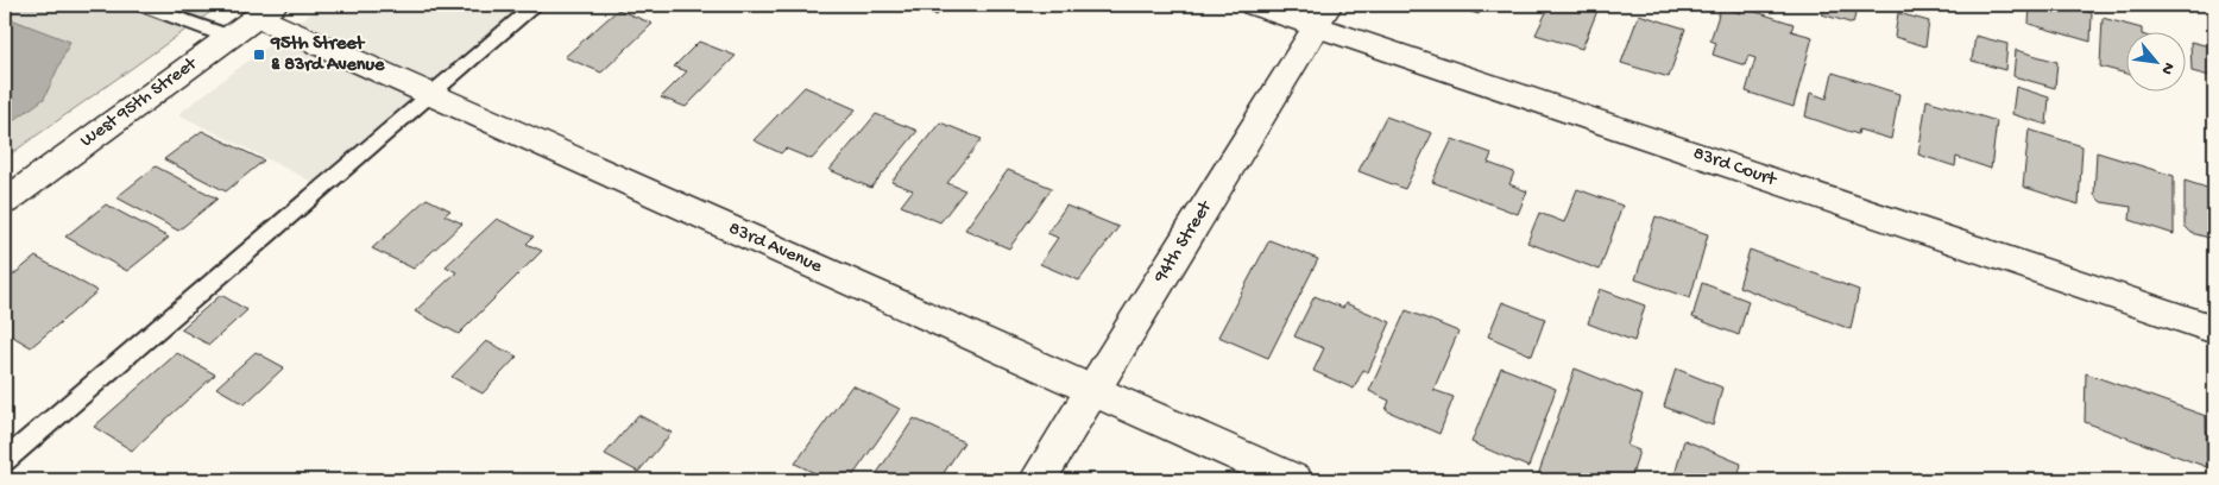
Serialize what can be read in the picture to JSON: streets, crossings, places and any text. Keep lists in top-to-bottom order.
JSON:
{
  "streets": {
    "street": [
      "West 95th Street",
      "83rd Court",
      "94th Street",
      "83rd Avenue"
    ]
  },
  "crossings": [
    ["West 95th Street", "83rd Avenue"],
    ["83rd Court", "94th Street"],
    ["94th Street", "83rd Avenue"]
  ],
  "places": {
    "transit": ["95th Street & 83rd Avenue"]
  },
  "north": "bottom right"
}
